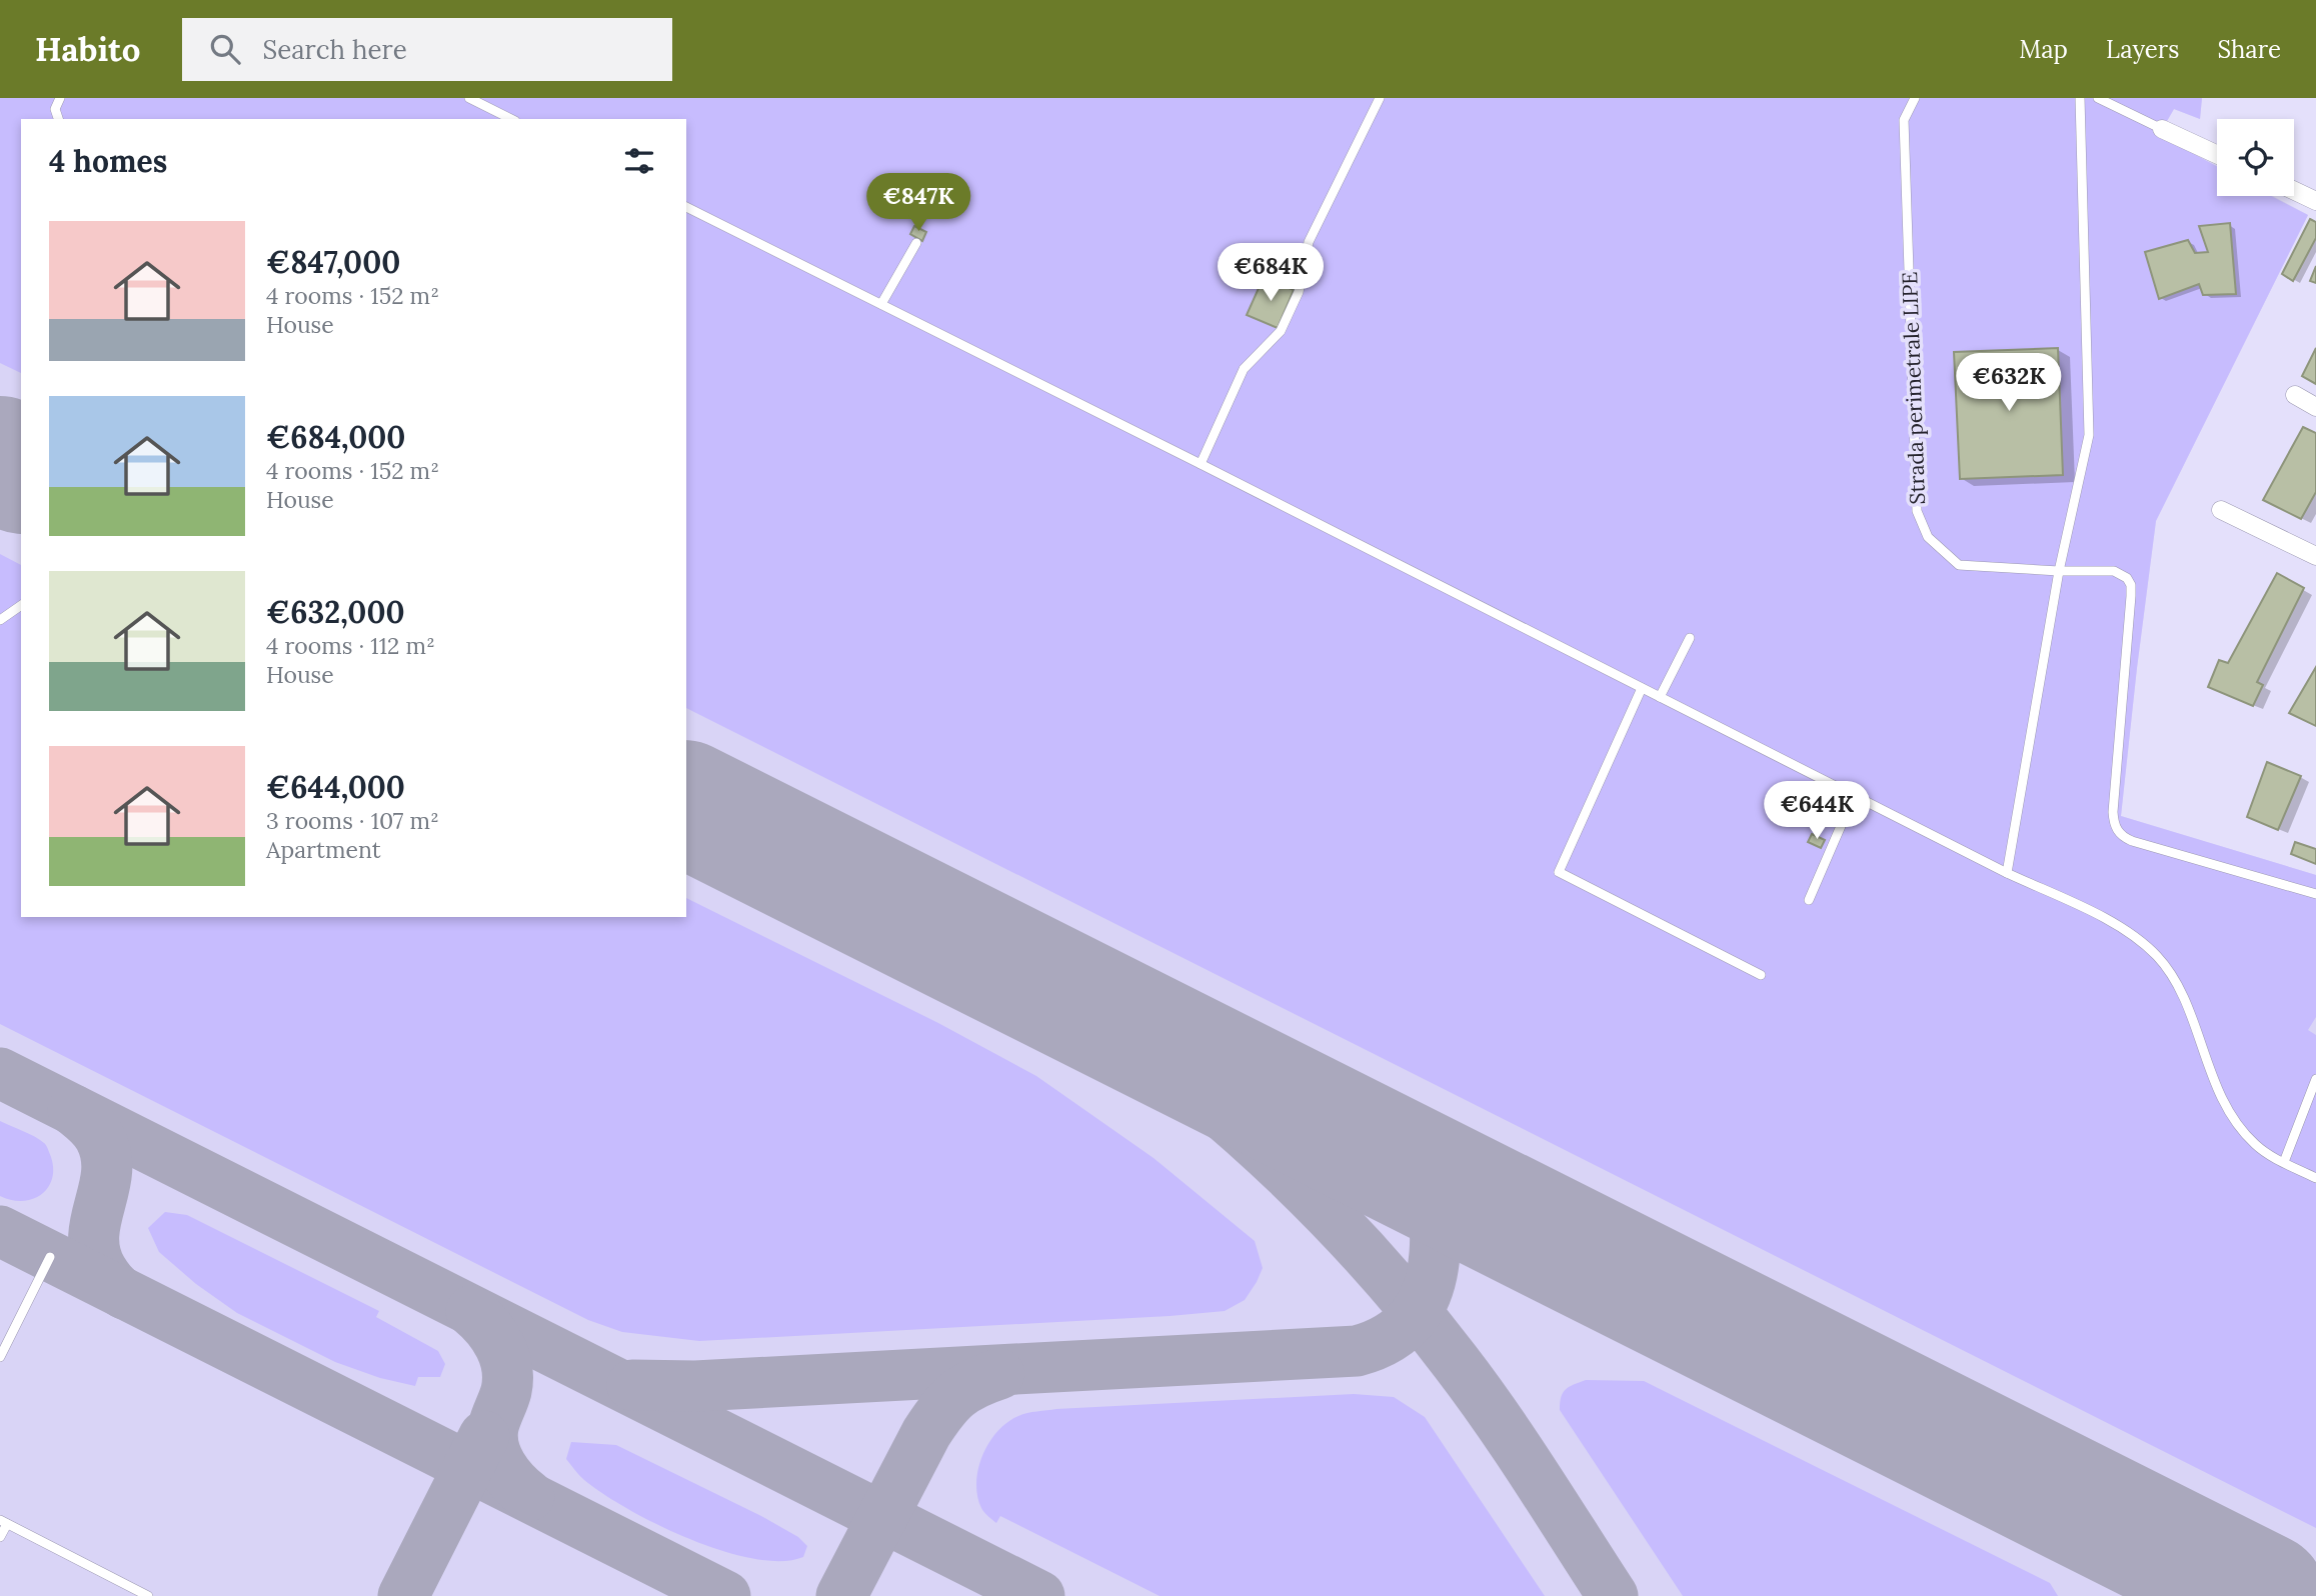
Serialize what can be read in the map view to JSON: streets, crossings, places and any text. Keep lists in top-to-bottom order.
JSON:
{
  "streets": {
    "lane": ["Strada perimetrale LIPE"]
  },
  "page": {
    "header": "Habito",
    "search": "Search here",
    "nav": ["Map", "Layers", "Share"],
    "heading": "4 homes",
    "price": [
      "€847K",
      "€684K",
      "€632K",
      "€644K"
    ],
    "list": [
      {
        "name": "€847,000",
        "note": "4 rooms · 152 m² · House"
      },
      {
        "name": "€684,000",
        "note": "4 rooms · 152 m² · House"
      },
      {
        "name": "€632,000",
        "note": "4 rooms · 112 m² · House"
      },
      {
        "name": "€644,000",
        "note": "3 rooms · 107 m² · Apartment"
      }
    ]
  }
}
